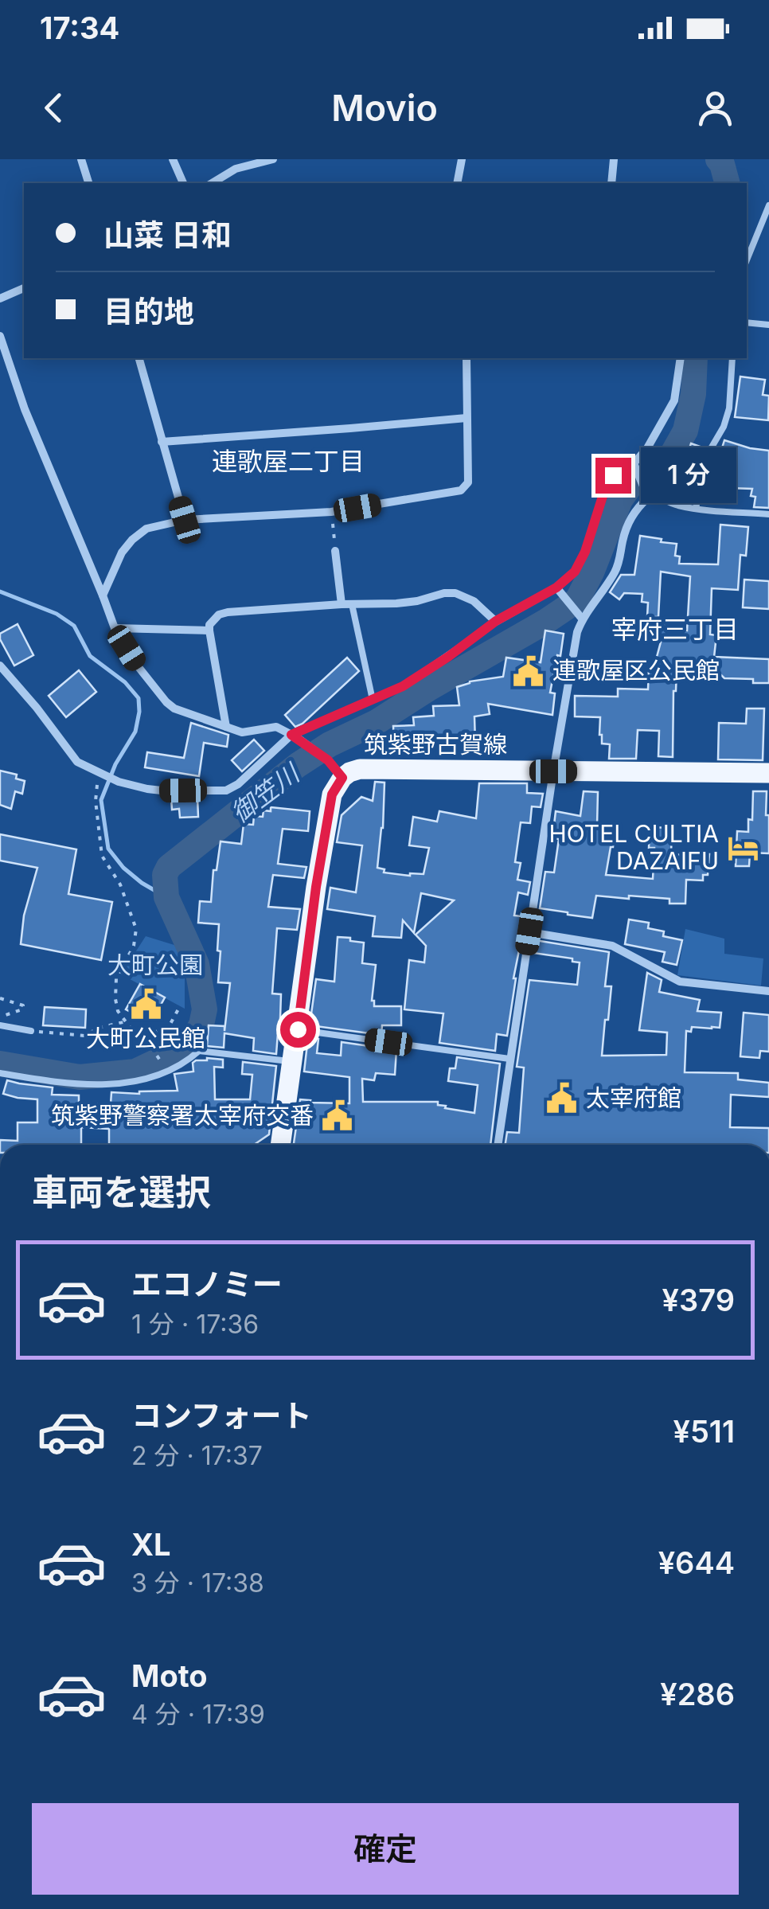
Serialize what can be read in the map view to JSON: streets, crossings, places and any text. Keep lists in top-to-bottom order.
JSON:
{
  "streets": {
    "main road": ["筑紫野古賀線"]
  },
  "districts": ["連歌屋二丁目", "宰府三丁目"],
  "water": ["御笠川"],
  "parks": ["大町公園"],
  "places": {
    "public building": [
      "連歌屋区公民館",
      "大町公民館",
      "太宰府館",
      "筑紫野警察署太宰府交番"
    ],
    "hotel": ["HOTEL CULTIA DAZAIFU"]
  },
  "page": {
    "status": "17:34",
    "header": "Movio",
    "banner": ["山菜 日和", "目的地"],
    "bubble": "1 分",
    "heading": "車両を選択",
    "list": [
      {
        "name": "エコノミー",
        "note": "1 分 · 17:36",
        "value": "¥379"
      },
      {
        "name": "コンフォート",
        "note": "2 分 · 17:37",
        "value": "¥511"
      },
      {
        "name": "XL",
        "note": "3 分 · 17:38",
        "value": "¥644"
      },
      {
        "name": "Moto",
        "note": "4 分 · 17:39",
        "value": "¥286"
      }
    ],
    "buttons": "確定"
  }
}
